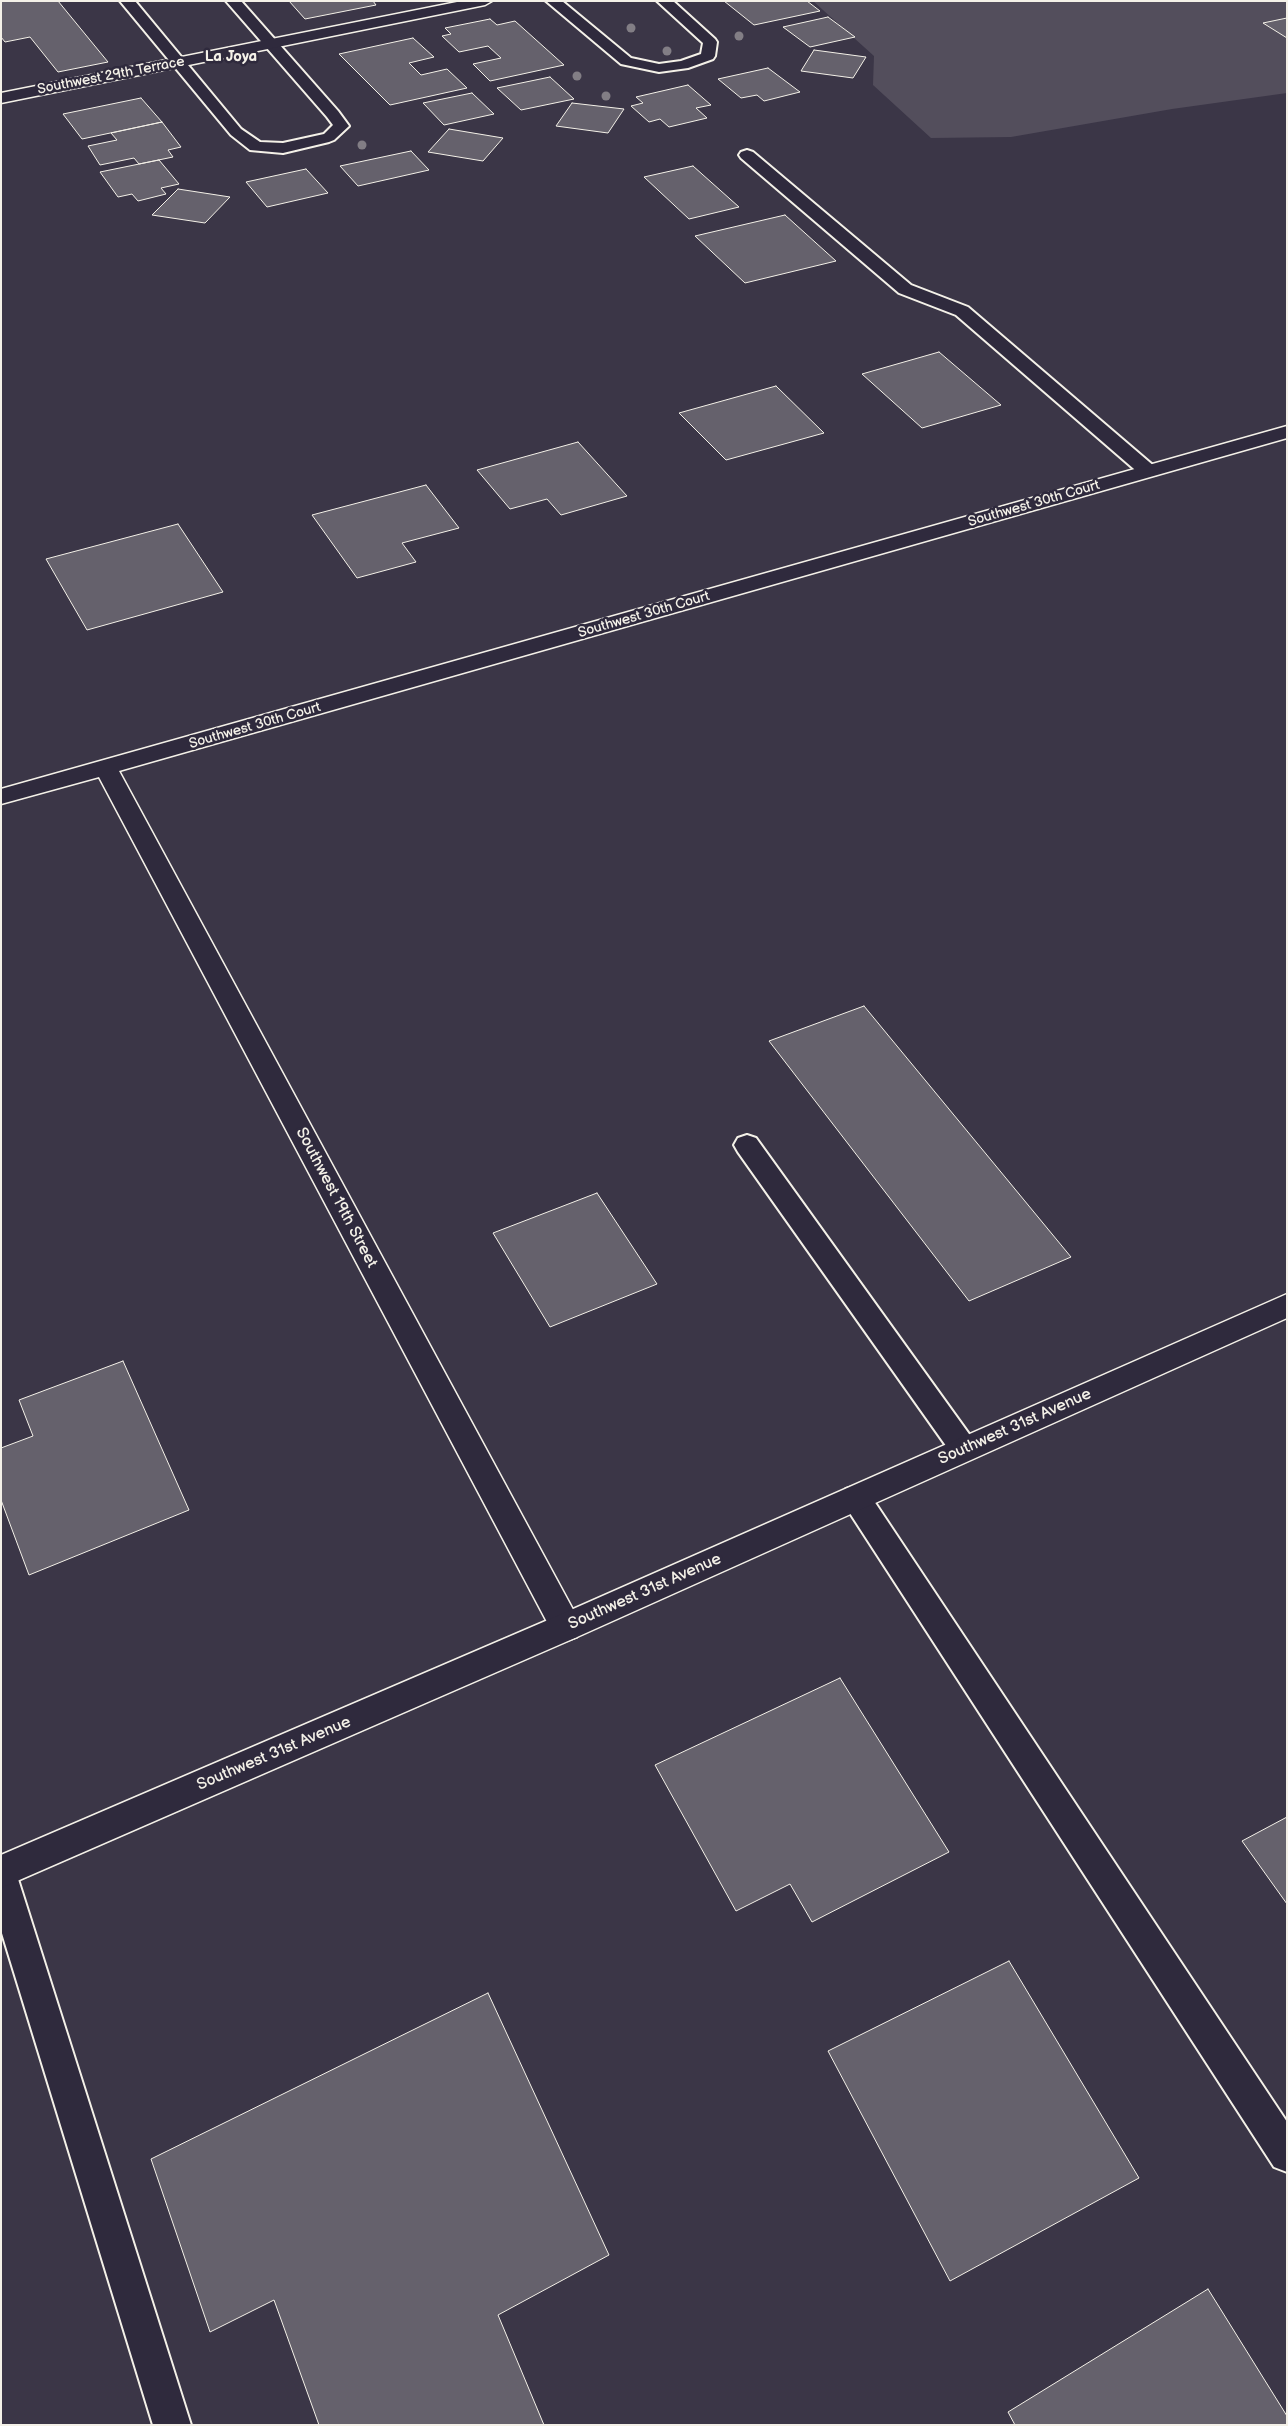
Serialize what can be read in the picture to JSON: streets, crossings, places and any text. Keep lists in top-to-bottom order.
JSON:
{
  "streets": {
    "street": [
      "Southwest 29th Terrace",
      "Southwest 30th Court",
      "Southwest 19th Street",
      "Southwest 31st Avenue"
    ]
  },
  "crossings": [
    ["Southwest 30th Court", "Southwest 19th Street"],
    ["Southwest 19th Street", "Southwest 31st Avenue"]
  ],
  "districts": ["La Joya"]
}
